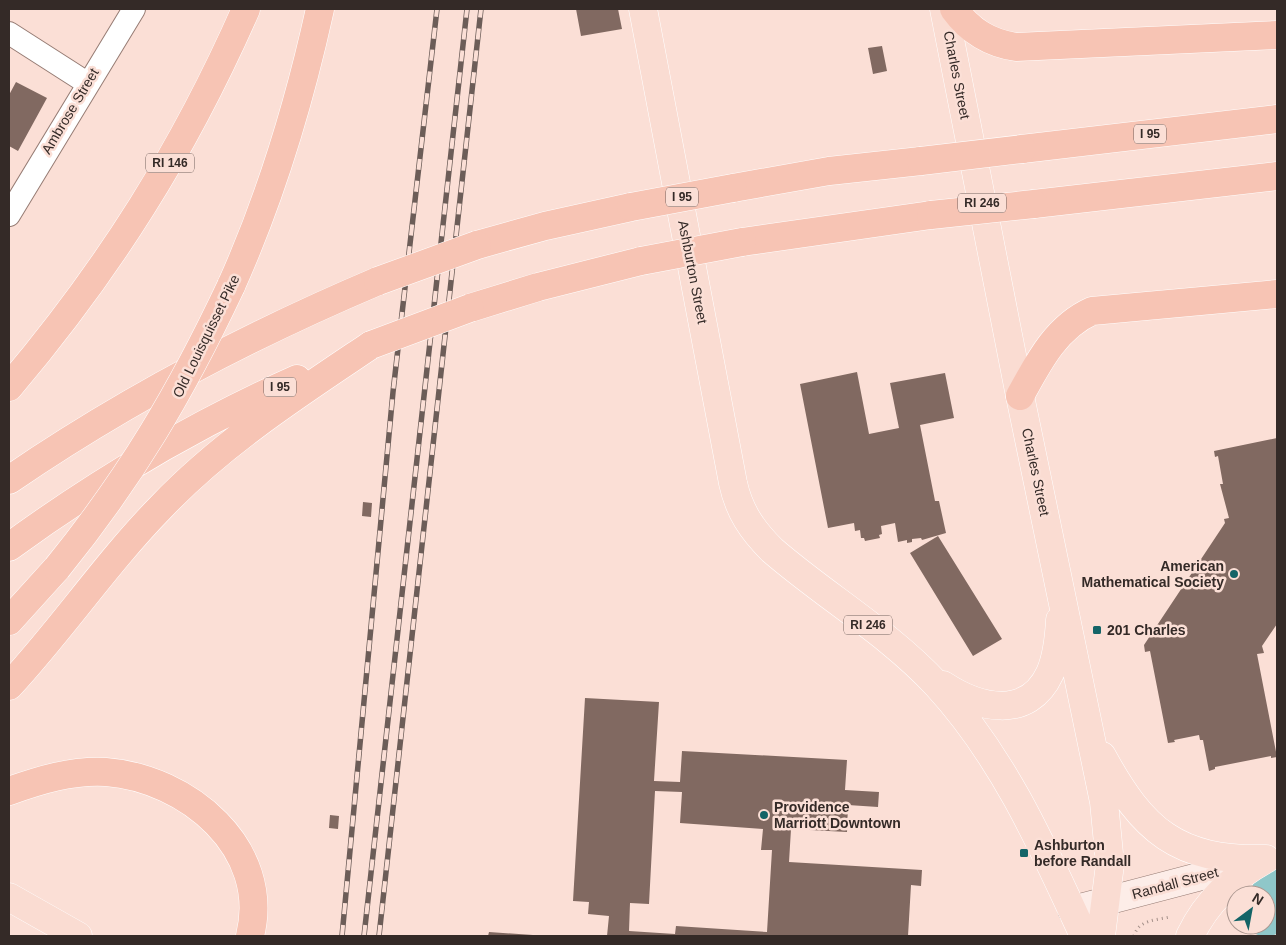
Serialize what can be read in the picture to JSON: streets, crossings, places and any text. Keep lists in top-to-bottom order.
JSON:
{
  "streets": {
    "highway": ["I 95", "RI 146", "Old Louisquisset Pike"],
    "main road": [
      "Charles Street",
      "RI 246",
      "Ashburton Street",
      "Randall Street"
    ],
    "street": ["Ambrose Street"]
  },
  "crossings": [
    ["Charles Street", "Randall Street"],
    ["RI 246", "Ashburton Street"],
    ["RI 246", "Randall Street"]
  ],
  "places": {
    "other": ["American Mathematical Society", "Providence Marriott Downtown"],
    "transit": ["201 Charles", "Ashburton before Randall"]
  },
  "north": "top right"
}
